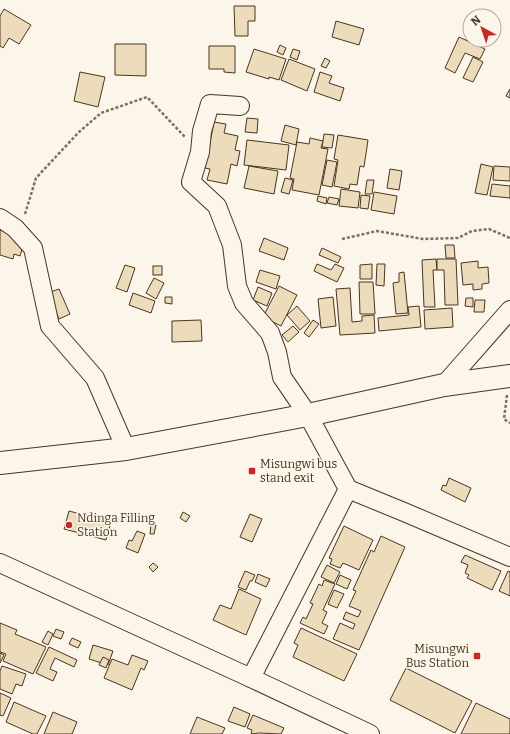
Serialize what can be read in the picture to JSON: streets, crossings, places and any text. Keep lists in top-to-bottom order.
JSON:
{
  "places": {
    "transit": ["Misungwi bus stand exit", "Misungwi Bus Station"],
    "other": ["Ndinga Filling Station"]
  },
  "north": "top left"
}
